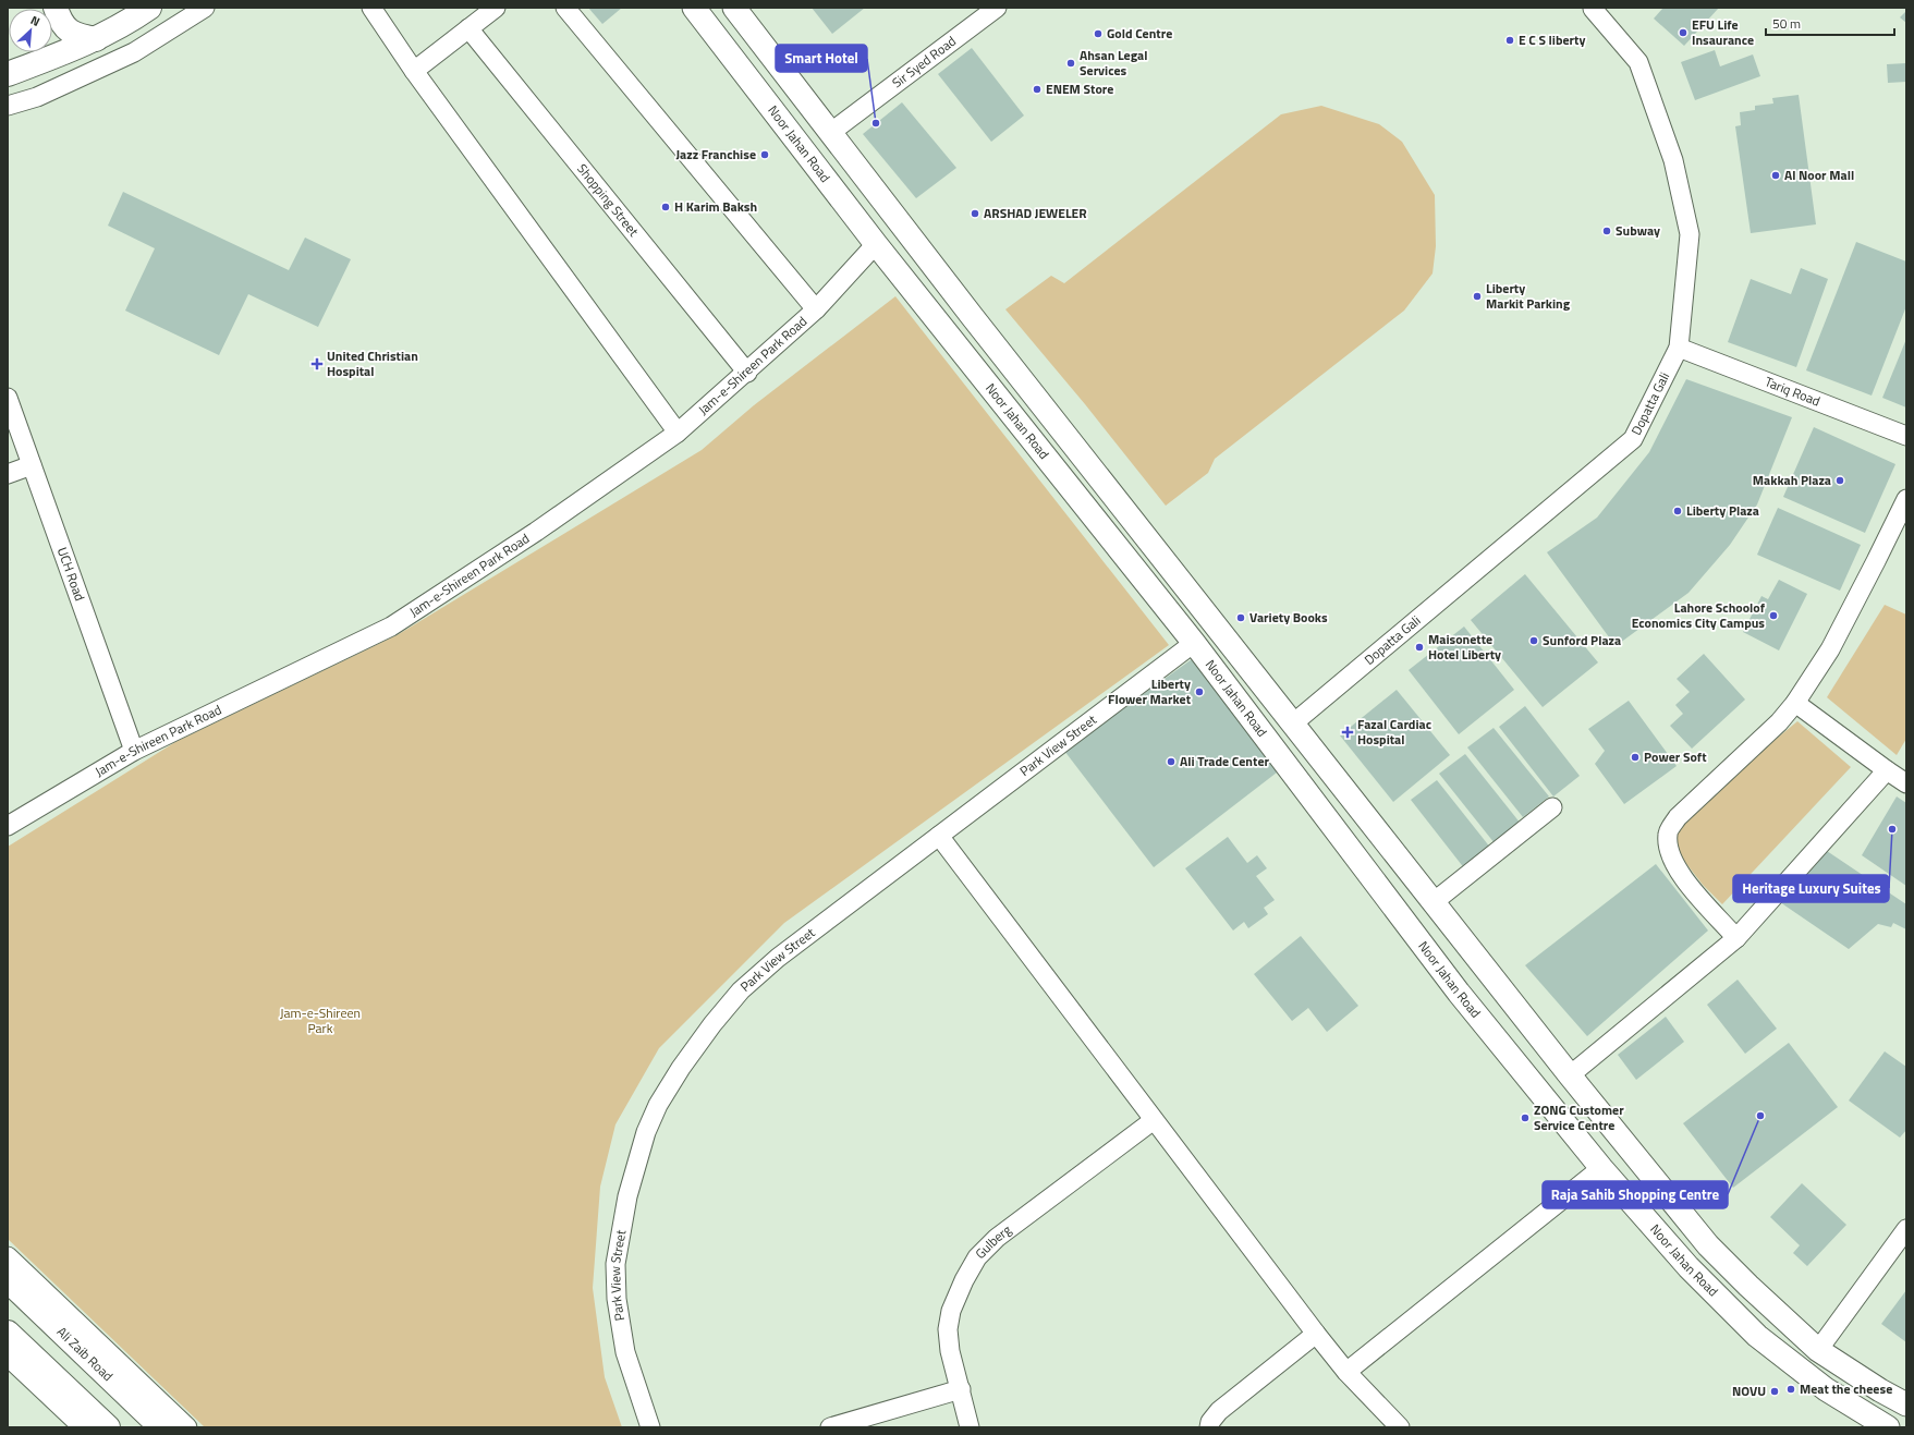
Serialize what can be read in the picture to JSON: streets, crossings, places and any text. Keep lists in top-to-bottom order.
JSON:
{
  "streets": {
    "main road": ["Ali Zaib Road"],
    "street": [
      "Sir Syed Road",
      "Noor Jahan Road",
      "Shopping Street",
      "Jam-e-Shireen Park Road",
      "Tariq Road",
      "Dopatta Gali",
      "UCH Road",
      "Park View Street",
      "Gulberg"
    ]
  },
  "crossings": [
    ["Noor Jahan Road", "Jam-e-Shireen Park Road"],
    ["Noor Jahan Road", "Park View Street"],
    ["Shopping Street", "Jam-e-Shireen Park Road"],
    ["Jam-e-Shireen Park Road", "UCH Road"],
    ["Tariq Road", "Dopatta Gali"]
  ],
  "parks": ["Jam-e-Shireen Park"],
  "places": {
    "other": [
      "EFU Life Insaurance",
      "Gold Centre",
      "E C S liberty",
      "Ahsan Legal Services",
      "ENEM Store",
      "Smart Hotel",
      "Jazz Franchise",
      "Al Noor Mall",
      "H Karim Baksh",
      "ARSHAD JEWELER",
      "Subway",
      "Liberty Markit Parking",
      "Makkah Plaza",
      "Liberty Plaza",
      "Lahore Schoolof Economics City Campus",
      "Variety Books",
      "Sunford Plaza",
      "Maisonette Hotel Liberty",
      "Liberty Flower Market",
      "Power Soft",
      "Ali Trade Center",
      "Heritage Luxury Suites",
      "Raja Sahib Shopping Centre",
      "ZONG Customer Service Centre",
      "Meat the cheese",
      "NOVU"
    ],
    "health": ["United Christian Hospital", "Fazal Cardiac Hospital"]
  },
  "scale_bar": "50 m",
  "north": "top right"
}
